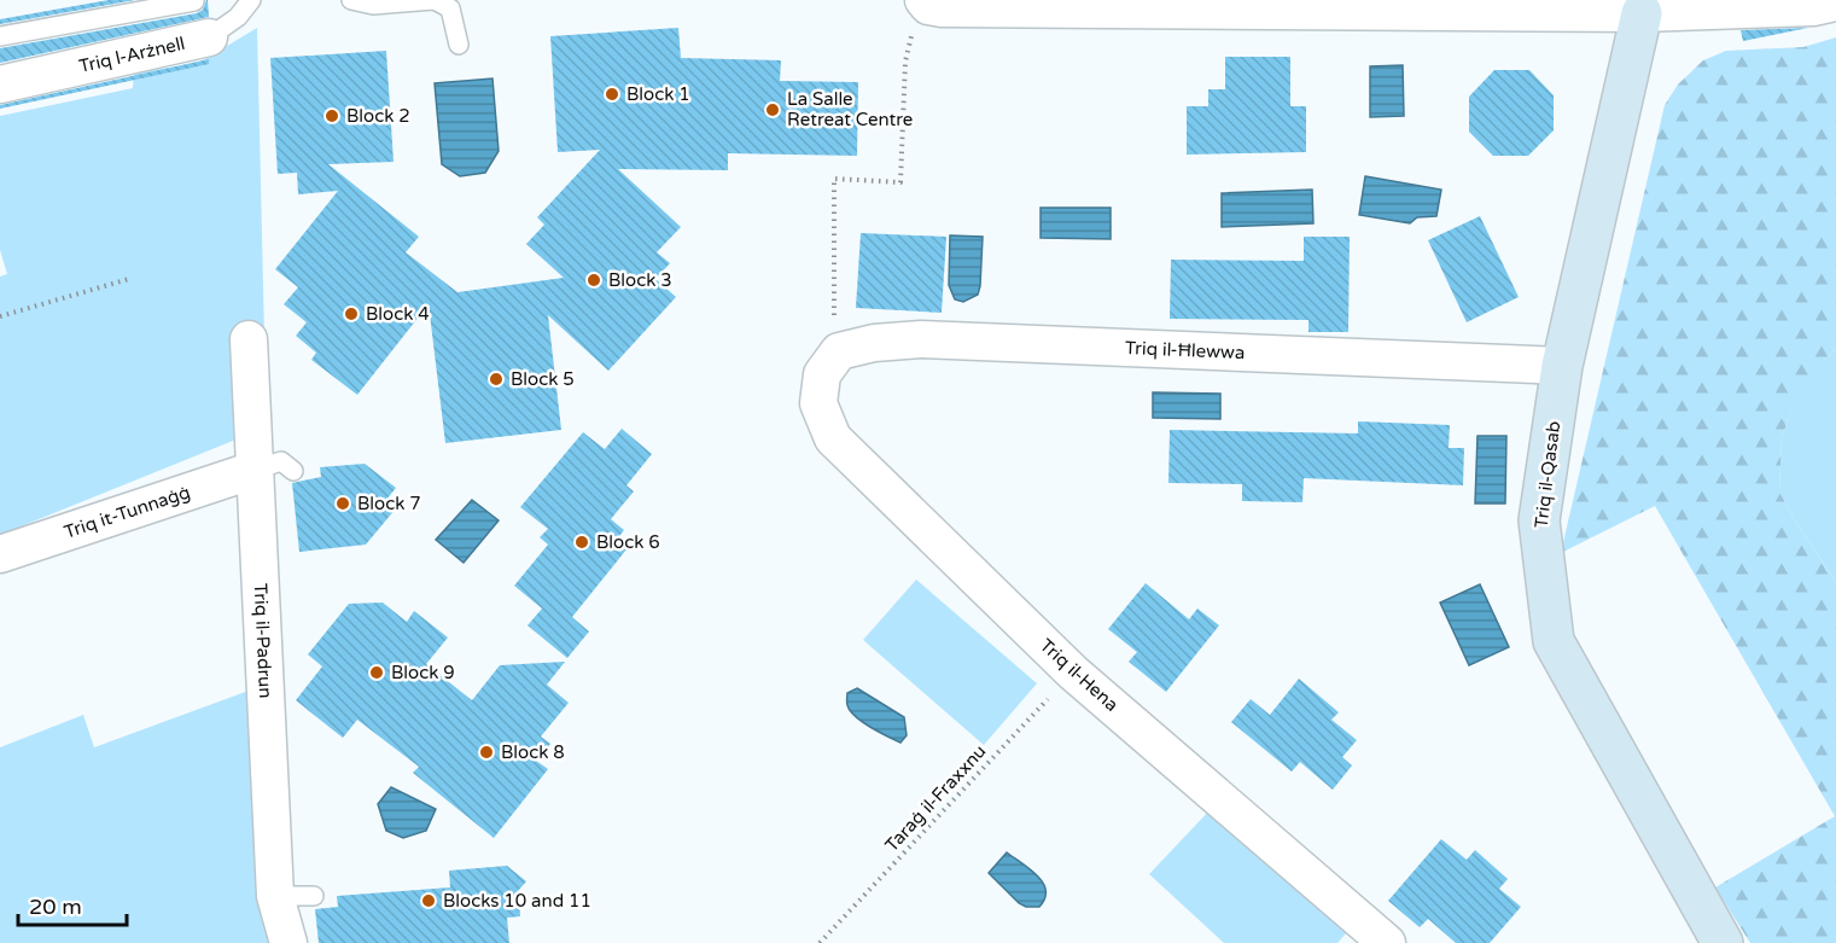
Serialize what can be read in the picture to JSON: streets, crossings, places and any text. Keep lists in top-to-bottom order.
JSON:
{
  "streets": {
    "street": [
      "Triq l-Arżnell",
      "Triq il-Ħlewwa",
      "Triq il-Qasab",
      "Triq it-Tunnaġġ",
      "Triq il-Padrun",
      "Triq il-Hena"
    ],
    "path": ["Taraġ il-Fraxxnu"]
  },
  "crossings": [
    ["Triq il-Ħlewwa", "Triq il-Qasab"],
    ["Triq il-Ħlewwa", "Triq il-Hena"],
    ["Triq it-Tunnaġġ", "Triq il-Padrun"],
    ["Triq il-Hena", "Taraġ il-Fraxxnu"]
  ],
  "places": [
    "Block 1",
    "La Salle Retreat Centre",
    "Block 2",
    "Block 3",
    "Block 4",
    "Block 5",
    "Block 7",
    "Block 6",
    "Block 9",
    "Block 8",
    "Blocks 10 and 11"
  ],
  "scale_bar": "20 m"
}
